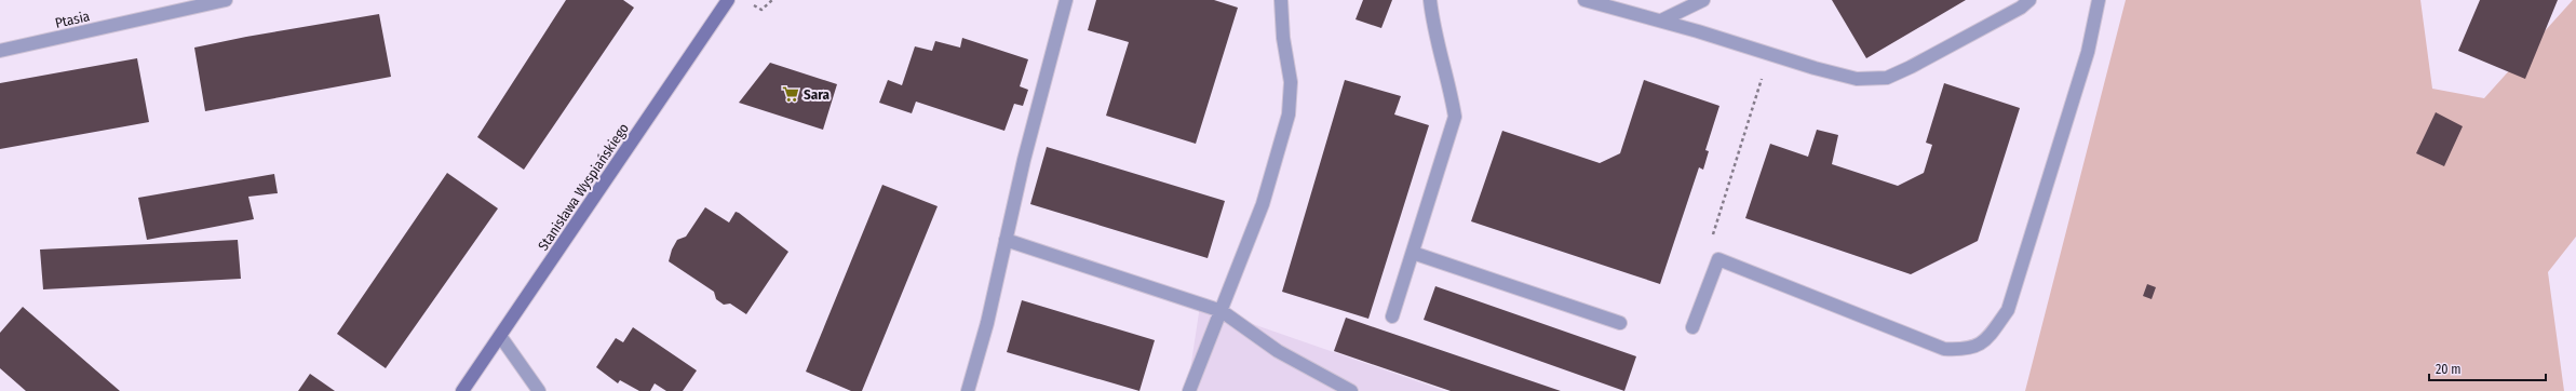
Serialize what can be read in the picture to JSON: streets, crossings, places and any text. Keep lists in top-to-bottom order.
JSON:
{
  "streets": {
    "main road": ["Stanisława Wyspiańskiego"],
    "street": ["Ptasia"]
  },
  "places": {
    "supermarket": ["Sara"]
  },
  "scale_bar": "20 m"
}
